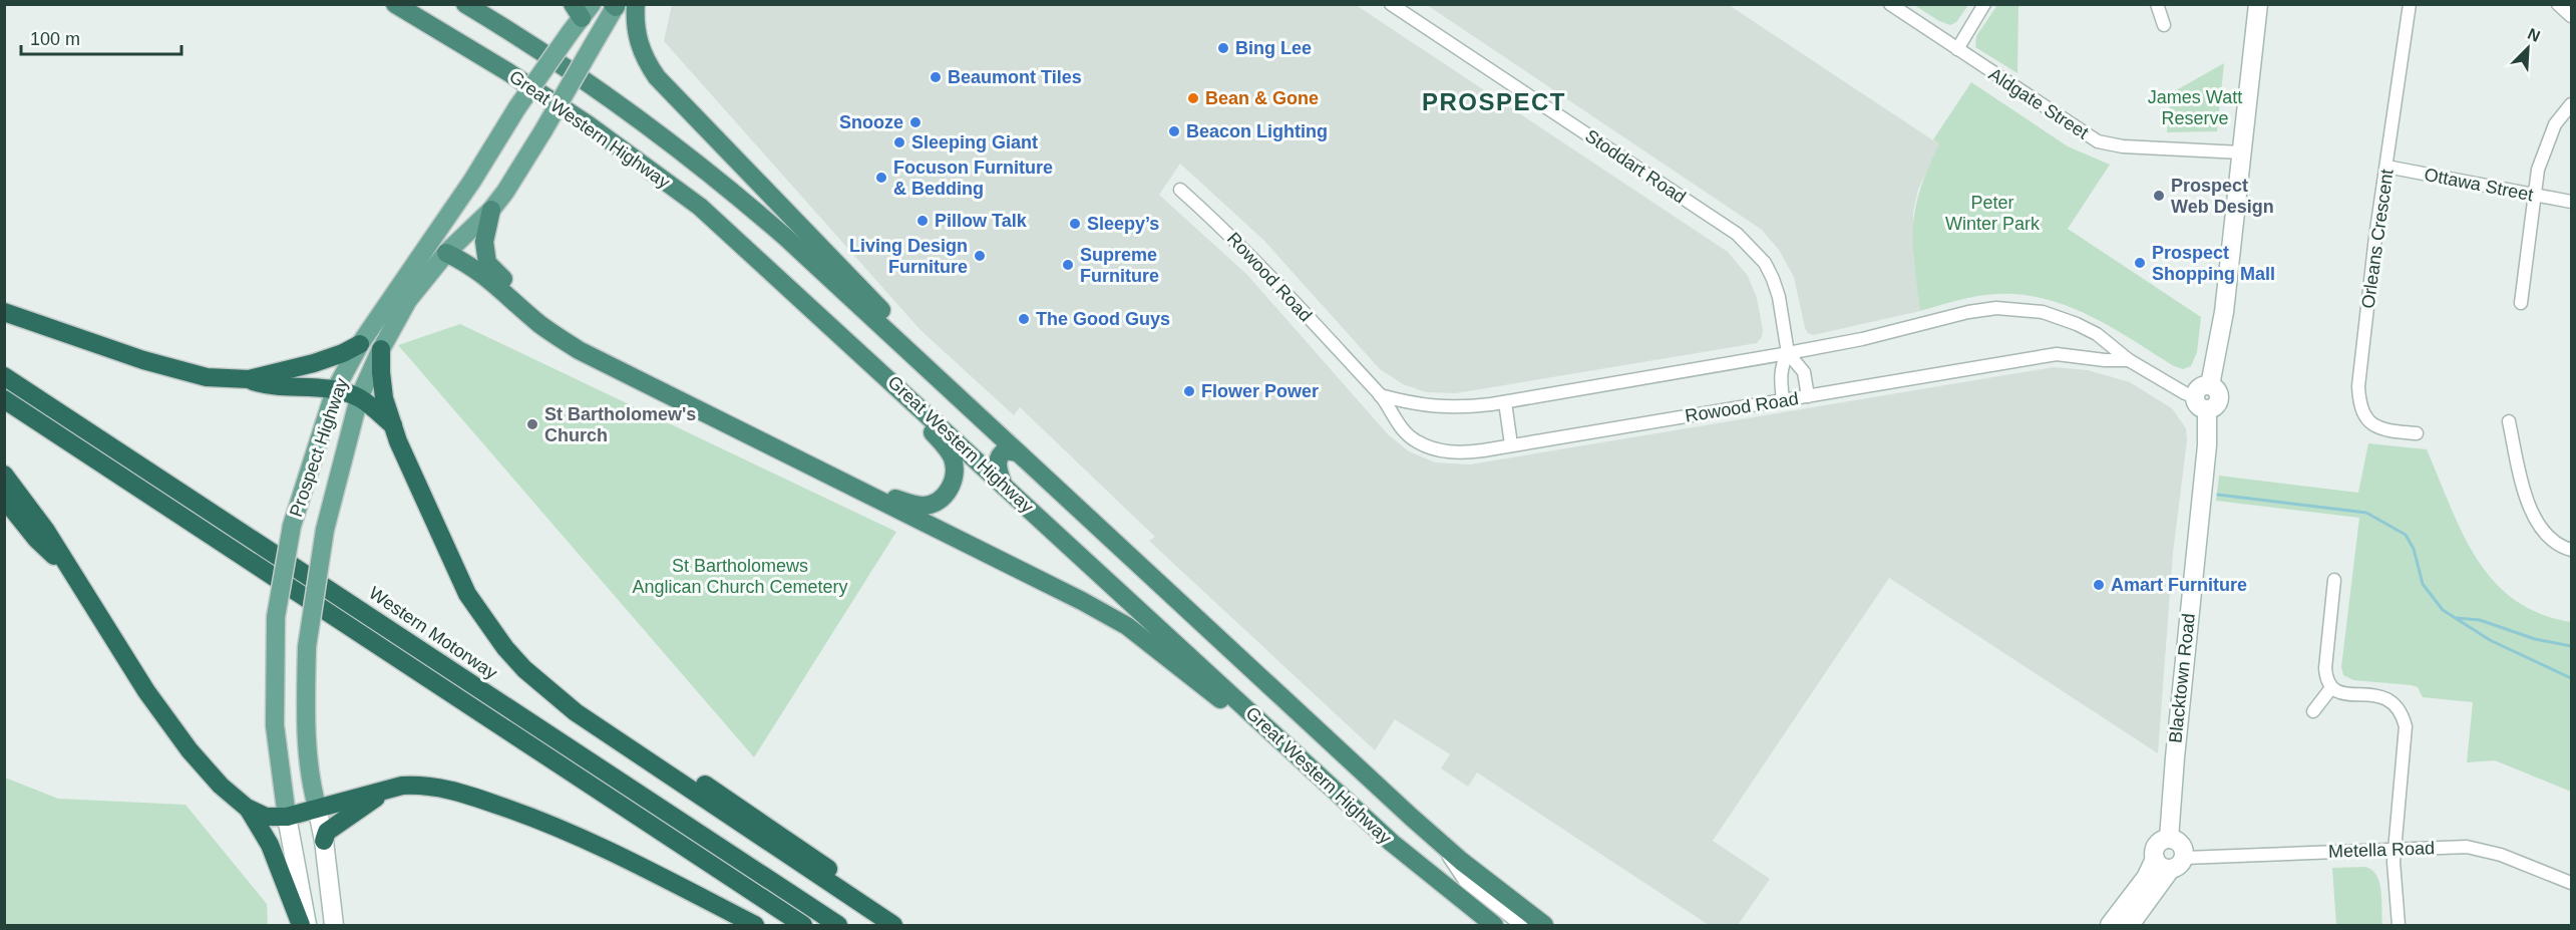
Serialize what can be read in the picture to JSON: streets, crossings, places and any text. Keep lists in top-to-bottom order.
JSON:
{
  "streets": {
    "highway": ["Great Western Highway", "Western Motorway"],
    "main road": ["Prospect Highway", "Blacktown Road"],
    "street": [
      "Aldgate Street",
      "Stoddart Road",
      "Ottawa Street",
      "Orleans Crescent",
      "Rowood Road",
      "Metella Road"
    ]
  },
  "crossings": [
    ["Stoddart Road", "Rowood Road"],
    ["Ottawa Street", "Orleans Crescent"],
    ["Blacktown Road", "Metella Road"]
  ],
  "districts": ["PROSPECT"],
  "parks": ["James Watt Reserve", "Peter Winter Park", "St Bartholomews Anglican Church Cemetery"],
  "places": [
    "Bing Lee",
    "Beaumont Tiles",
    "Bean & Gone",
    "Snooze",
    "Beacon Lighting",
    "Sleeping Giant",
    "Focuson Furniture & Bedding",
    "Prospect Web Design",
    "Pillow Talk",
    "Sleepy’s",
    "Living Design Furniture",
    "Prospect Shopping Mall",
    "Supreme Furniture",
    "The Good Guys",
    "Flower Power",
    "St Bartholomew's Church",
    "Amart Furniture"
  ],
  "scale_bar": "100 m",
  "north": "top right"
}
